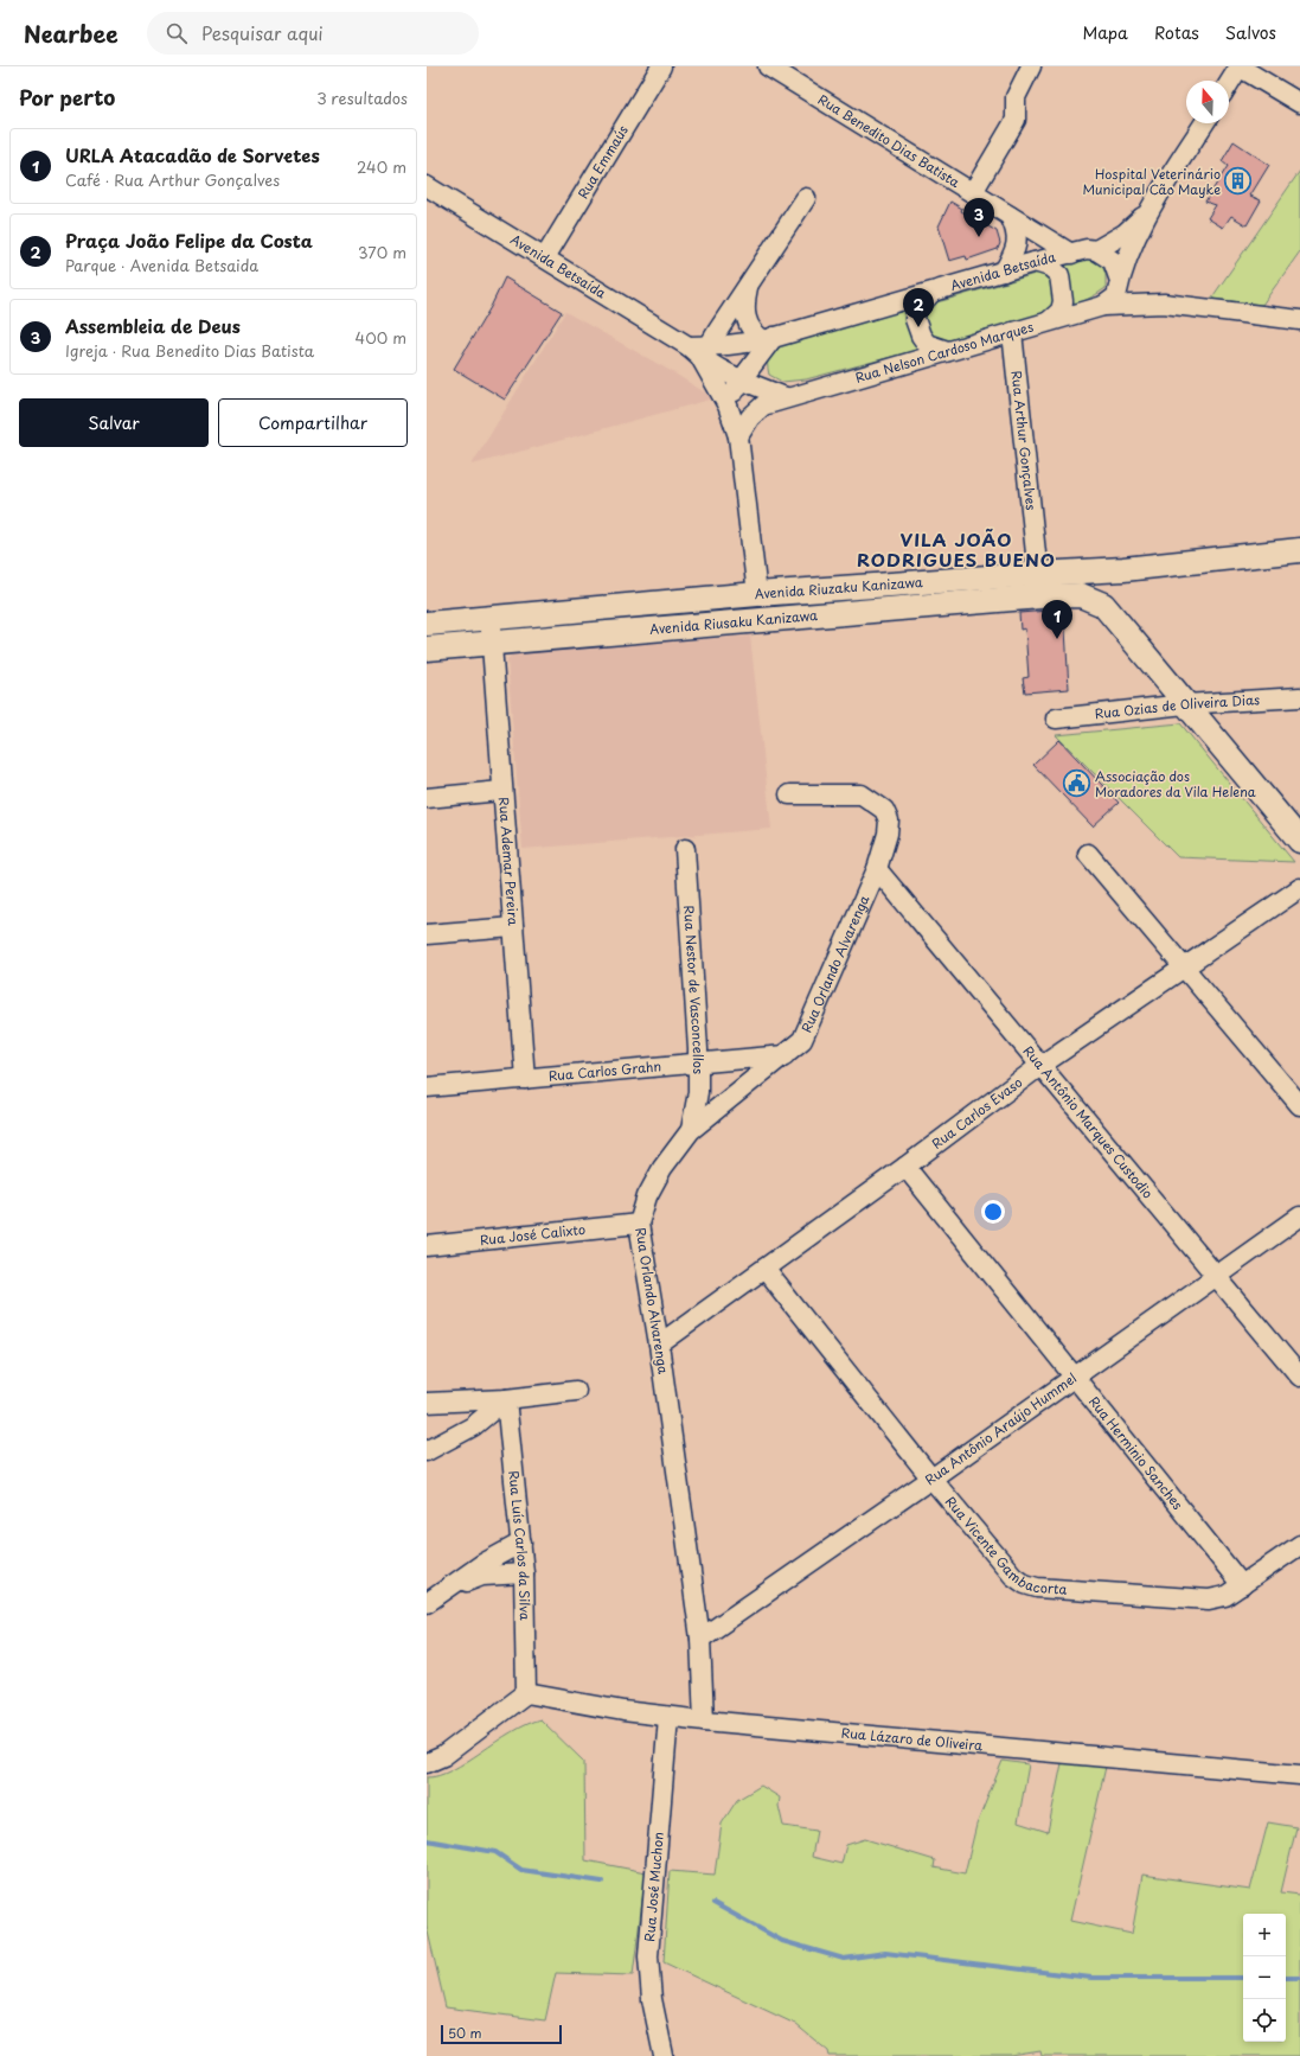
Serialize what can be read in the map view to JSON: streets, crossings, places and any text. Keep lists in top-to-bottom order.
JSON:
{
  "streets": {
    "street": [
      "Rua Benedito Dias Batista",
      "Rua Emmaús",
      "Avenida Betsaída",
      "Rua Nelson Cardoso Marques",
      "Rua Arthur Gonçalves",
      "Avenida Riuzaku Kanizawa",
      "Avenida Riusaku Kanizawa",
      "Rua Ozias de Oliveira Dias",
      "Rua Ademar Pereira",
      "Rua Orlando Alvarenga",
      "Rua Nestor de Vasconcellos",
      "Rua Carlos Grahn",
      "Rua Carlos Evaso",
      "Rua Antônio Marques Custodio",
      "Rua José Calixto",
      "Rua Antônio Araújo Hummel",
      "Rua Herminio Sanches",
      "Rua Vicente Gambacorta",
      "Rua Luís Carlos da Silva",
      "Rua Lázaro de Oliveira",
      "Rua José Muchon"
    ]
  },
  "crossings": [
    ["Rua Benedito Dias Batista", "Avenida Betsaída"],
    ["Rua Emmaús", "Avenida Betsaída"],
    ["Avenida Betsaída", "Rua Nelson Cardoso Marques"],
    ["Rua Nelson Cardoso Marques", "Rua Arthur Gonçalves"],
    ["Rua Arthur Gonçalves", "Avenida Riuzaku Kanizawa"],
    ["Rua Arthur Gonçalves", "Avenida Riusaku Kanizawa"],
    ["Avenida Riuzaku Kanizawa", "Avenida Riusaku Kanizawa"],
    ["Avenida Riusaku Kanizawa", "Rua Ademar Pereira"],
    ["Rua Ademar Pereira", "Rua Carlos Grahn"],
    ["Rua Orlando Alvarenga", "Rua Nestor de Vasconcellos"],
    ["Rua Orlando Alvarenga", "Rua Carlos Grahn"],
    ["Rua Orlando Alvarenga", "Rua Carlos Evaso"],
    ["Rua Orlando Alvarenga", "Rua Antônio Marques Custodio"],
    ["Rua Orlando Alvarenga", "Rua José Calixto"],
    ["Rua Orlando Alvarenga", "Rua Antônio Araújo Hummel"],
    ["Rua Orlando Alvarenga", "Rua Lázaro de Oliveira"],
    ["Rua Nestor de Vasconcellos", "Rua Carlos Grahn"],
    ["Rua Carlos Evaso", "Rua Antônio Marques Custodio"],
    ["Rua Carlos Evaso", "Rua Herminio Sanches"],
    ["Rua Carlos Evaso", "Rua Vicente Gambacorta"],
    ["Rua Antônio Marques Custodio", "Rua Antônio Araújo Hummel"],
    ["Rua Antônio Araújo Hummel", "Rua Herminio Sanches"],
    ["Rua Antônio Araújo Hummel", "Rua Vicente Gambacorta"],
    ["Rua Herminio Sanches", "Rua Vicente Gambacorta"],
    ["Rua Luís Carlos da Silva", "Rua Lázaro de Oliveira"],
    ["Rua Lázaro de Oliveira", "Rua José Muchon"]
  ],
  "districts": ["VILA JOÃO RODRIGUES BUENO"],
  "places": {
    "building": ["Hospital Veterinário Municipal Cão Mayke"],
    "public building": ["Associação dos Moradores da Vila Helena"]
  },
  "scale_bar": "50 m",
  "north": "top",
  "page": {
    "header": "Nearbee",
    "search": "Pesquisar aqui",
    "nav": ["Mapa", "Rotas", "Salvos"],
    "heading": ["Por perto", "3 resultados"],
    "list": [
      {
        "mark": "1",
        "name": "URLA Atacadão de Sorvetes",
        "note": "Café · Rua Arthur Gonçalves",
        "value": "240 m"
      },
      {
        "mark": "2",
        "name": "Praça João Felipe da Costa",
        "note": "Parque · Avenida Betsaida",
        "value": "370 m"
      },
      {
        "mark": "3",
        "name": "Assembleia de Deus",
        "note": "Igreja · Rua Benedito Dias Batista",
        "value": "400 m"
      }
    ],
    "pins": ["3", "2", "1"],
    "buttons": ["Salvar", "Compartilhar"],
    "map_buttons": ["+", "−"],
    "scale": "50 m"
  }
}
